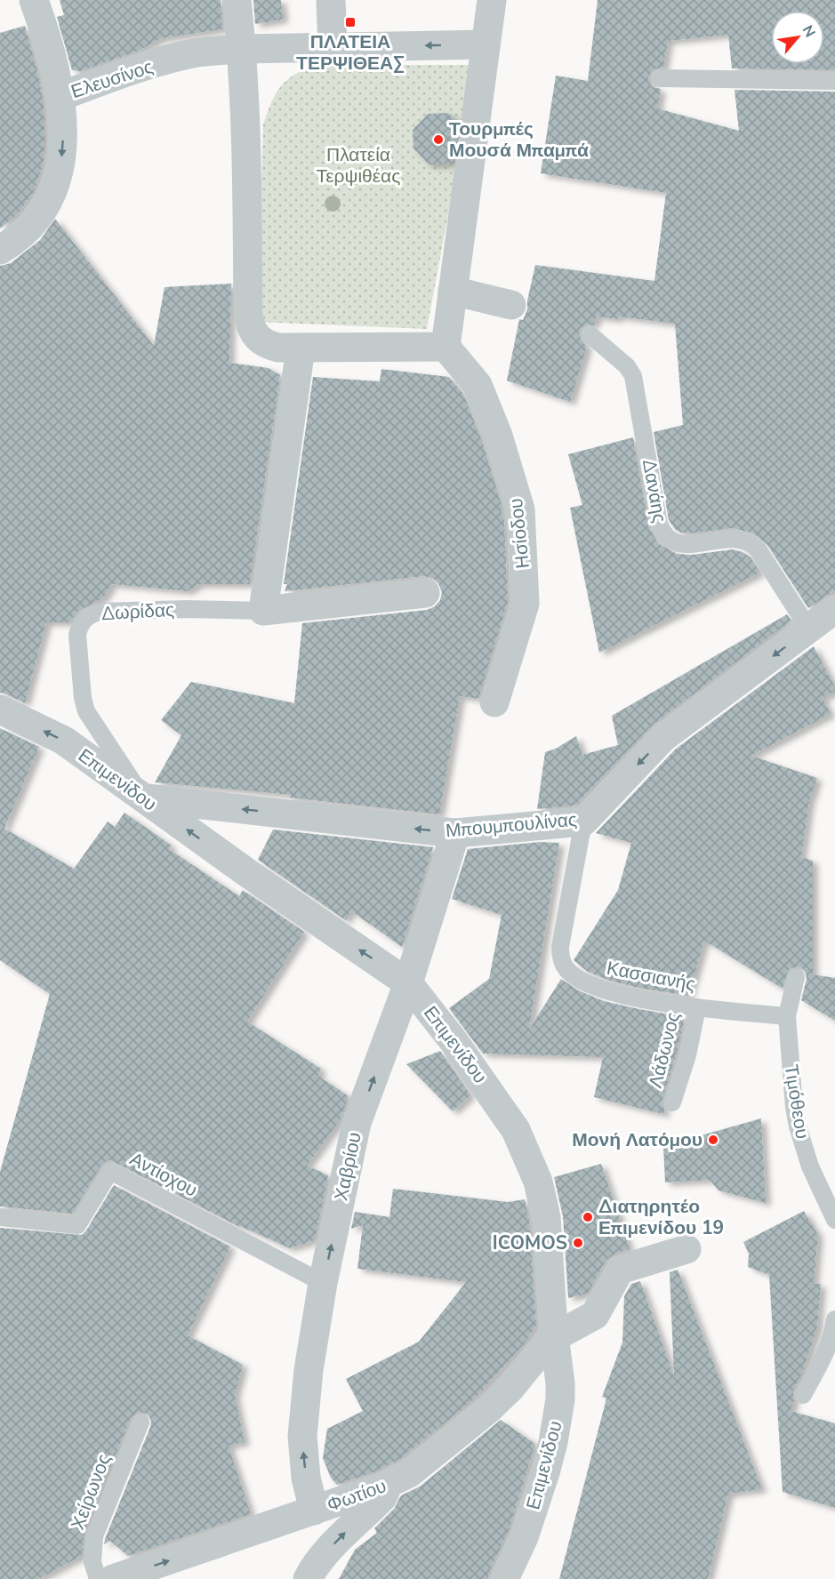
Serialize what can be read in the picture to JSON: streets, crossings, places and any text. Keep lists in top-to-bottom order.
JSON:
{
  "streets": {
    "street": [
      "Ελευσίνος",
      "Ησίοδου",
      "Δωρίδας",
      "Επιμενίδου",
      "Μπουμπουλίνας",
      "Χαβρίου",
      "Φωτίου"
    ],
    "lane": [
      "Δανάης",
      "Κασσιανής",
      "Λάδωνος",
      "Τιμόθεου",
      "Αντίοχου",
      "Χείρωνος"
    ]
  },
  "crossings": [
    ["Δανάης", "Μπουμπουλίνας"],
    ["Δωρίδας", "Επιμενίδου"],
    ["Δωρίδας", "Μπουμπουλίνας"],
    ["Επιμενίδου", "Μπουμπουλίνας"],
    ["Επιμενίδου", "Χαβρίου"],
    ["Επιμενίδου", "Φωτίου"],
    ["Μπουμπουλίνας", "Κασσιανής"],
    ["Μπουμπουλίνας", "Χαβρίου"],
    ["Κασσιανής", "Λάδωνος"],
    ["Κασσιανής", "Τιμόθεου"],
    ["Χαβρίου", "Αντίοχου"],
    ["Χαβρίου", "Φωτίου"]
  ],
  "one_way": [
    "Ελευσίνος",
    "Επιμενίδου",
    "Μπουμπουλίνας",
    "Χαβρίου",
    "Φωτίου"
  ],
  "parks": ["Πλατεία Τερψιθέας"],
  "places": {
    "transit": ["ΠΛΑΤΕΙΑ ΤΕΡΨΙΘΕΑΣ"],
    "other": [
      "Τουρμπές Μουσά Μπαμπά",
      "Μονή Λατόμου",
      "Διατηρητέο Επιμενίδου 19",
      "ICOMOS"
    ]
  },
  "north": "top right"
}
